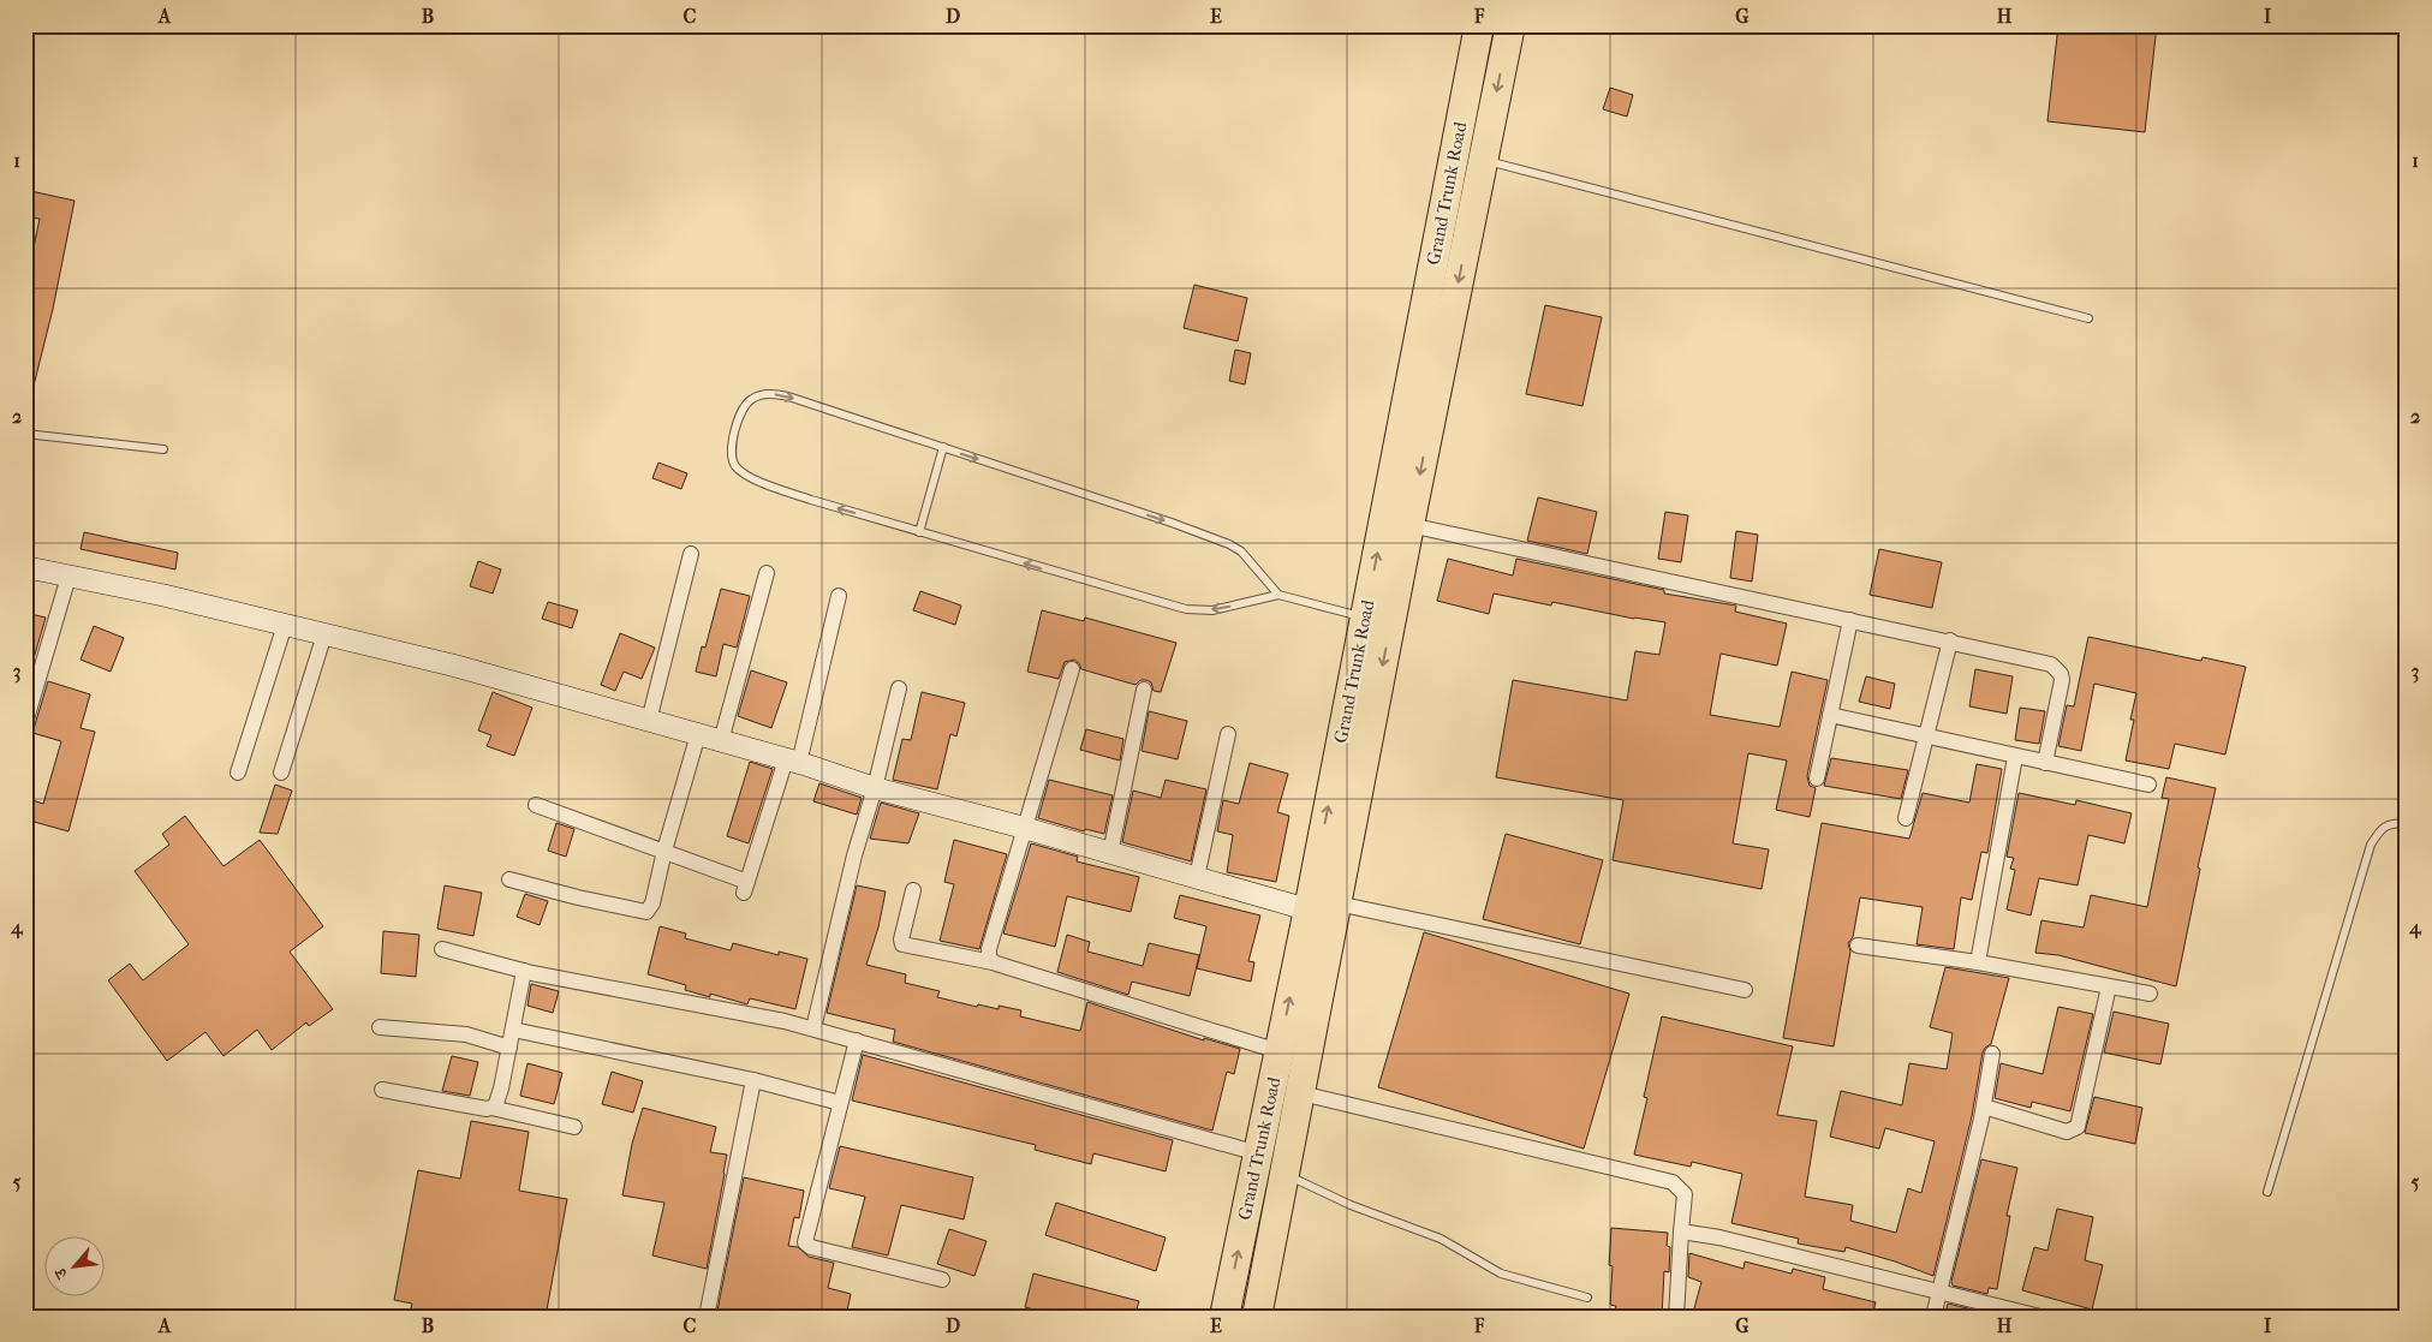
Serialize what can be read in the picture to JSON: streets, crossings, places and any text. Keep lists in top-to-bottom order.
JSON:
{
  "streets": {
    "highway": ["Grand Trunk Road"]
  },
  "north": "bottom left",
  "grid": {
    "columns": [
      "A",
      "B",
      "C",
      "D",
      "E",
      "F",
      "G",
      "H",
      "I"
    ],
    "rows": [
      "1",
      "2",
      "3",
      "4",
      "5"
    ]
  }
}
